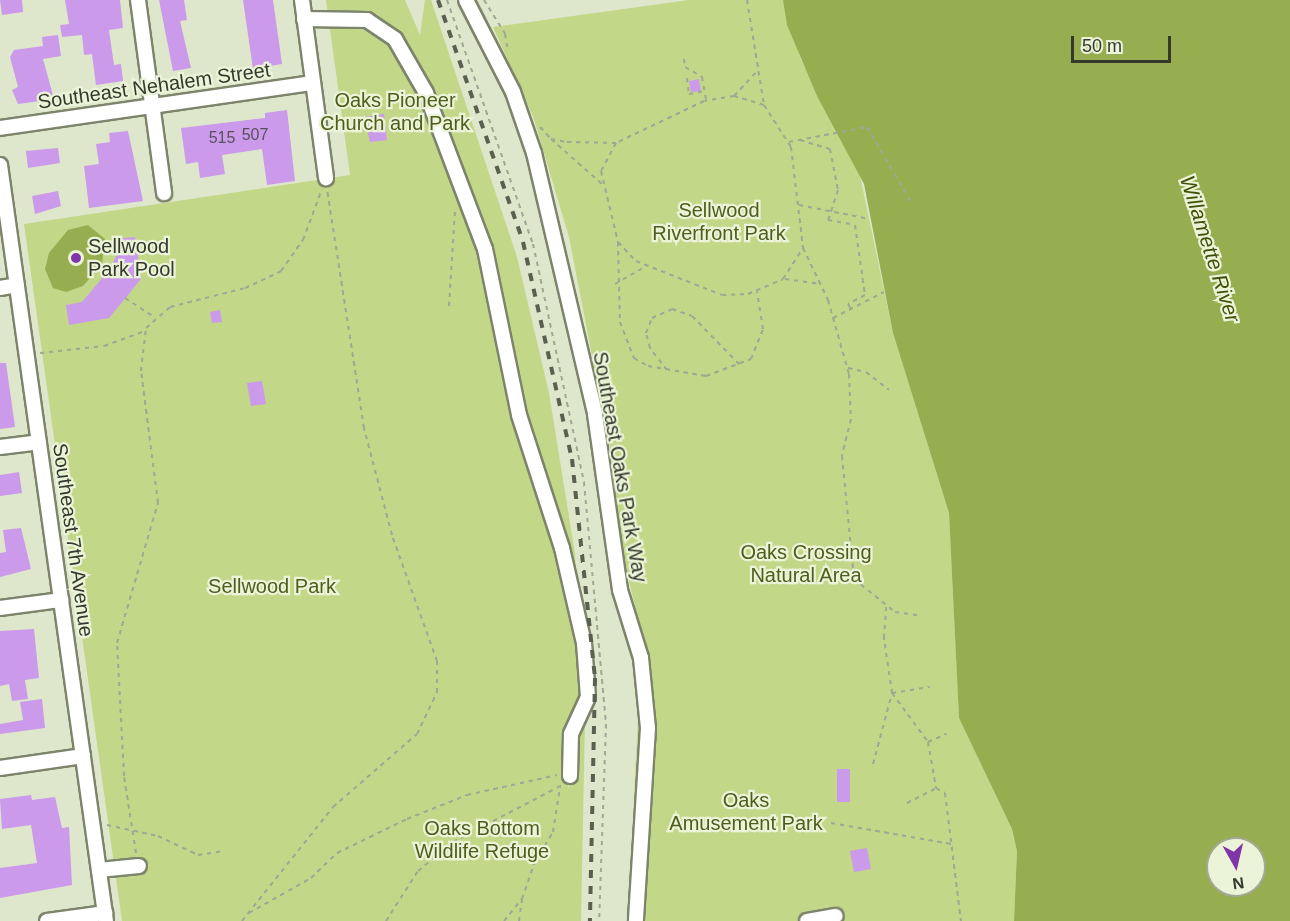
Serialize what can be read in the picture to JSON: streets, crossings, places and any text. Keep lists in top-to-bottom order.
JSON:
{
  "streets": {
    "street": ["Southeast Nehalem Street", "Southeast Oaks Park Way", "Southeast 7th Avenue"]
  },
  "water": ["Willamette River"],
  "parks": [
    "Oaks Pioneer Church and Park",
    "Sellwood Riverfront Park",
    "Oaks Crossing Natural Area",
    "Sellwood Park",
    "Oaks Amusement Park",
    "Oaks Bottom Wildlife Refuge"
  ],
  "places": ["Sellwood Park Pool"],
  "house_numbers": ["507", "515"],
  "scale_bar": "50 m",
  "north": "bottom"
}
